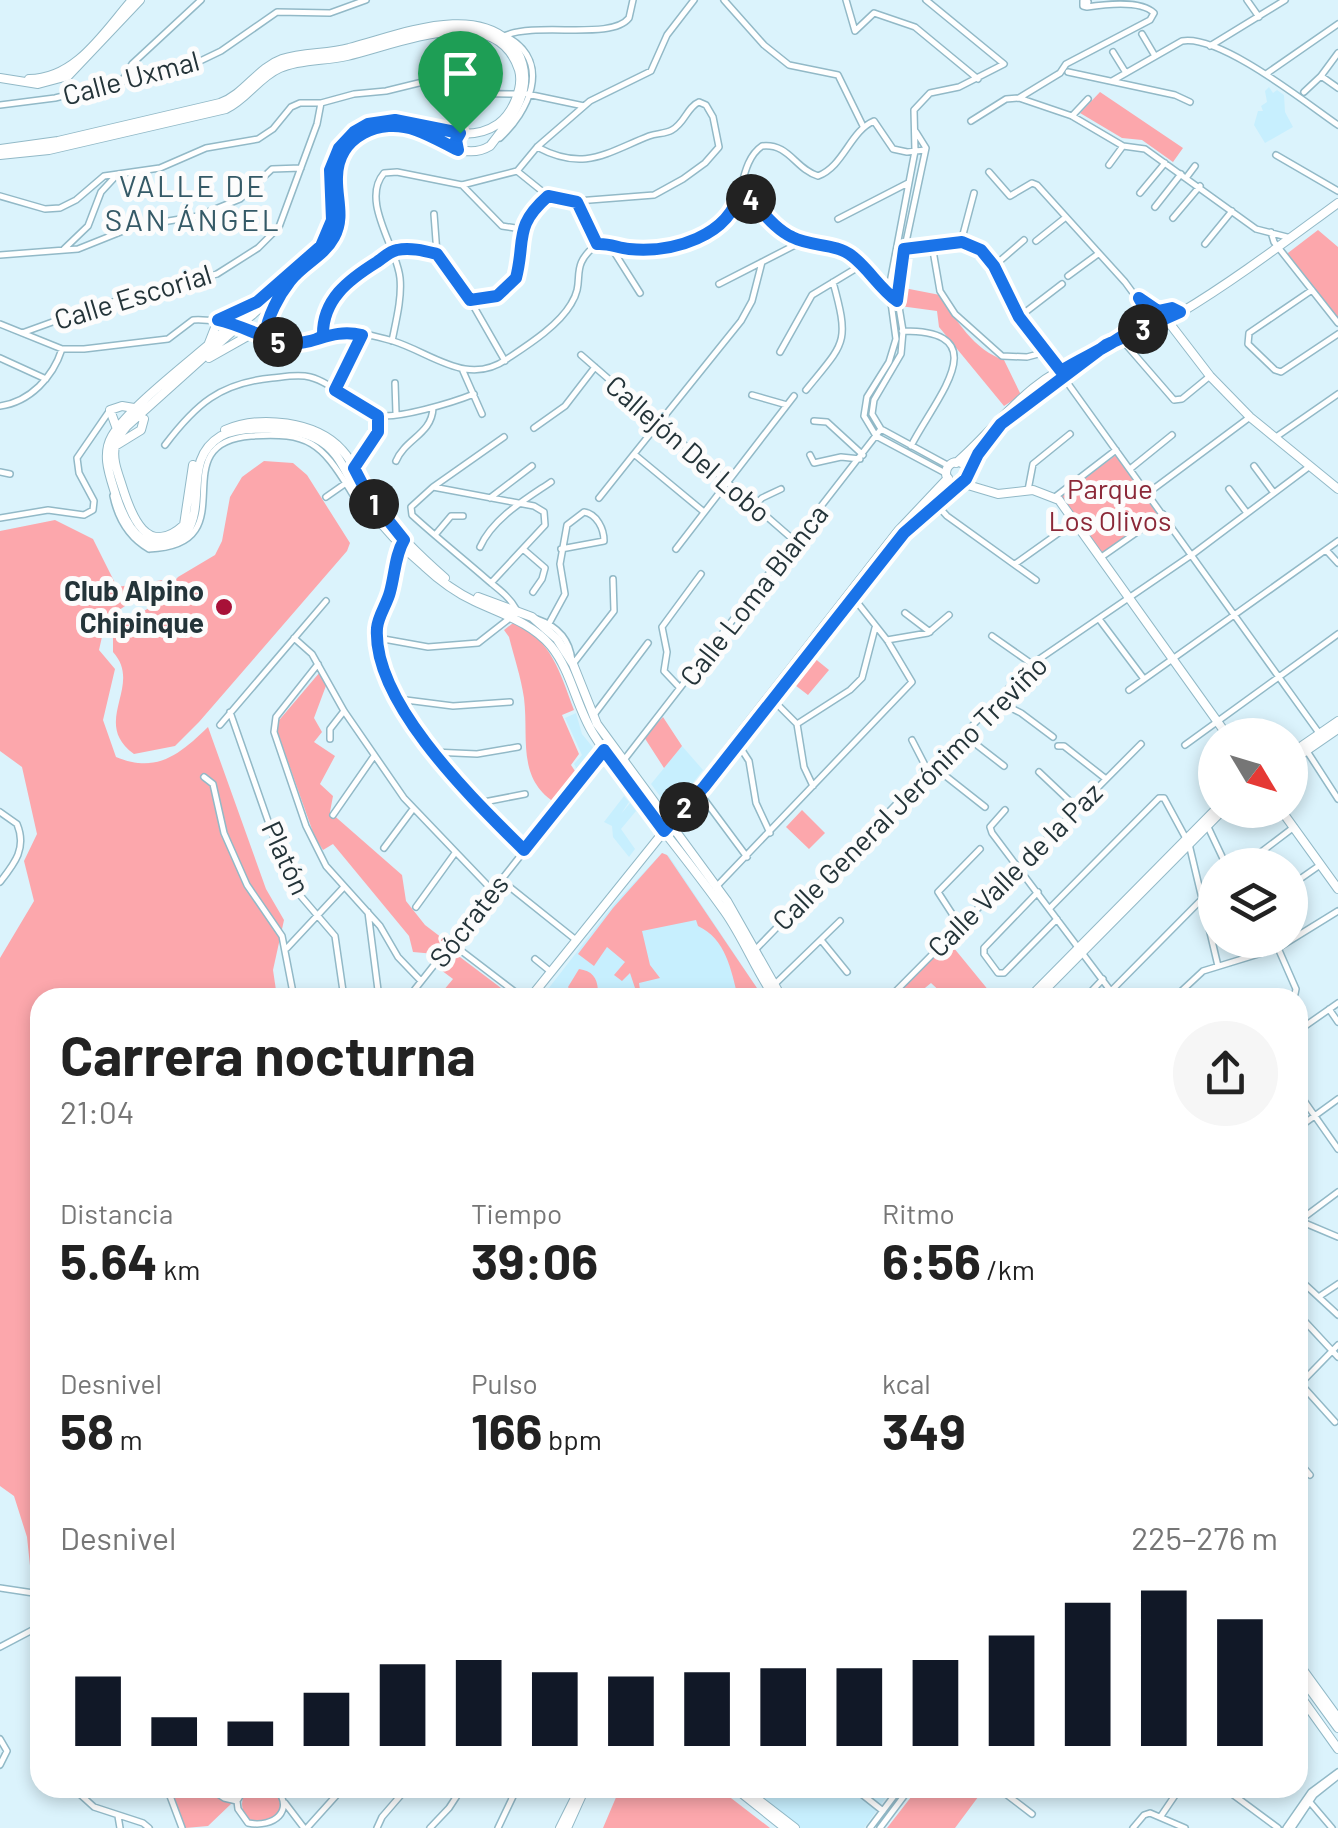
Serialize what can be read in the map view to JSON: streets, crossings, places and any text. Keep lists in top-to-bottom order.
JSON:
{
  "streets": {
    "street": [
      "Calle Uxmal",
      "Calle Escorial",
      "Callejón Del Lobo",
      "Calle Loma Blanca",
      "Calle General Jerónimo Treviño",
      "Platón",
      "Calle Valle de la Paz",
      "Sócrates"
    ]
  },
  "crossings": [
    ["Callejón Del Lobo", "Calle Loma Blanca"]
  ],
  "districts": ["VALLE DE SAN ÁNGEL"],
  "parks": ["Parque Los Olivos"],
  "places": ["Club Alpino Chipinque"],
  "north": "bottom right",
  "page": {
    "pins": [
      "4",
      "3",
      "5",
      "1",
      "2"
    ],
    "heading": ["Carrera nocturna", "21:04"],
    "stats": [
      ["Distancia", "5.64 km"],
      ["Tiempo", "39:06"],
      ["Ritmo", "6:56 /km"],
      ["Desnivel", "58 m"],
      ["Pulso", "166 bpm"],
      ["kcal", "349"]
    ],
    "chart": ["Desnivel", "225–276 m"]
  }
}
